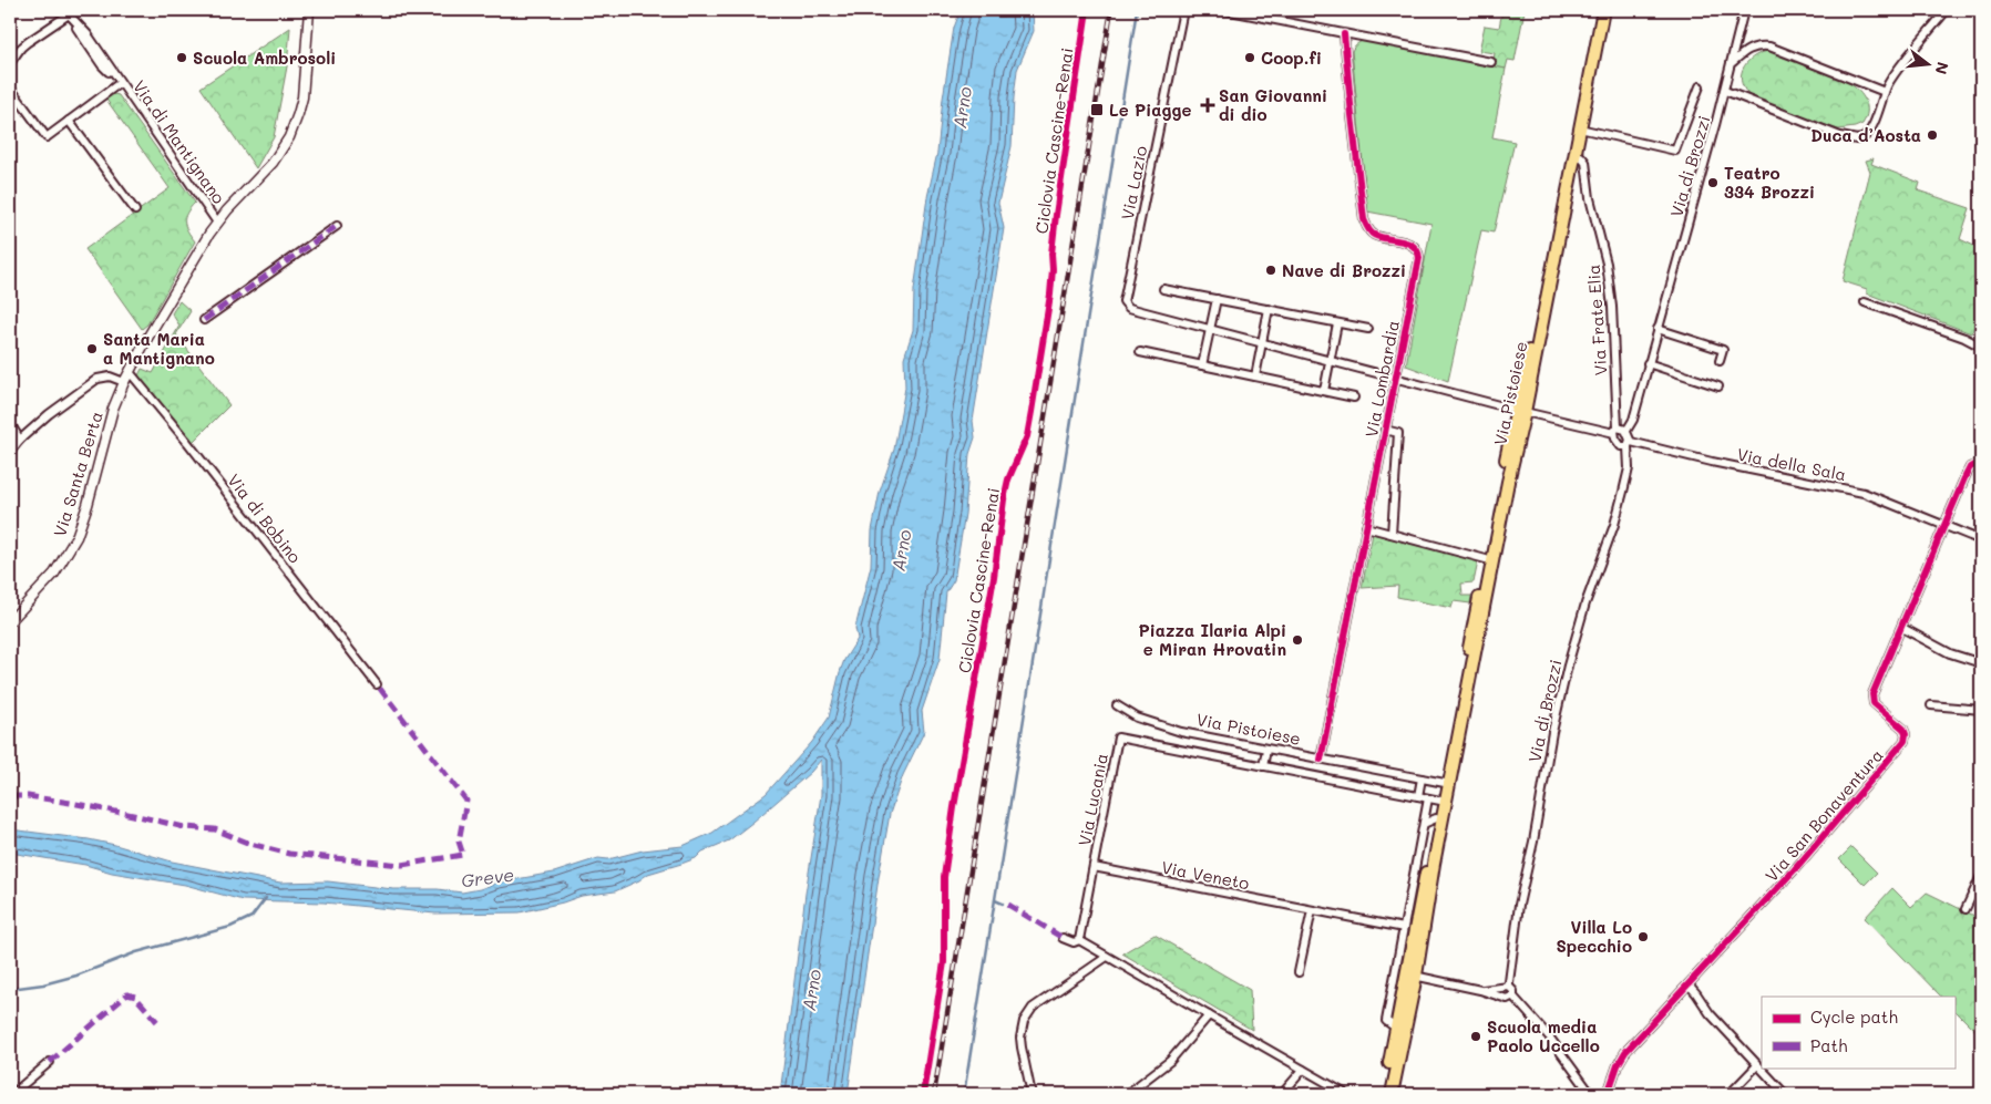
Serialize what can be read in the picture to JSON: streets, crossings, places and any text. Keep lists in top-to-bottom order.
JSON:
{
  "streets": {
    "main road": ["Via Pistoiese"],
    "street": [
      "Via di Mantignano",
      "Via di Brozzi",
      "Via Lazio",
      "Via Frate Elia",
      "Via Lombardia",
      "Via della Sala",
      "Via Santa Berta",
      "Via di Bobino",
      "Via Lucania",
      "Via San Bonaventura",
      "Via Veneto"
    ],
    "cycle path": ["Ciclovia Cascine-Renai"]
  },
  "crossings": [
    ["Via di Mantignano", "Via Santa Berta"],
    ["Via di Mantignano", "Via di Bobino"],
    ["Via di Brozzi", "Via della Sala"],
    ["Via Frate Elia", "Via Pistoiese"],
    ["Via Lombardia", "Via Pistoiese"],
    ["Via Pistoiese", "Via Veneto"],
    ["Via della Sala", "Via San Bonaventura"],
    ["Via Lucania", "Via Veneto"]
  ],
  "water": ["Arno", "Greve"],
  "places": {
    "other": [
      "Scuola Ambrosoli",
      "Coop.fi",
      "Duca d’Aosta",
      "Teatro 334 Brozzi",
      "Nave di Brozzi",
      "Santa Maria a Mantignano",
      "Piazza Ilaria Alpi e Miran Hrovatin",
      "Villa Lo Specchio",
      "Scuola media Paolo Uccello"
    ],
    "health": ["San Giovanni di dio"],
    "transit": ["Le Piagge"]
  },
  "legend": ["Cycle path", "Path"],
  "north": "right"
}
